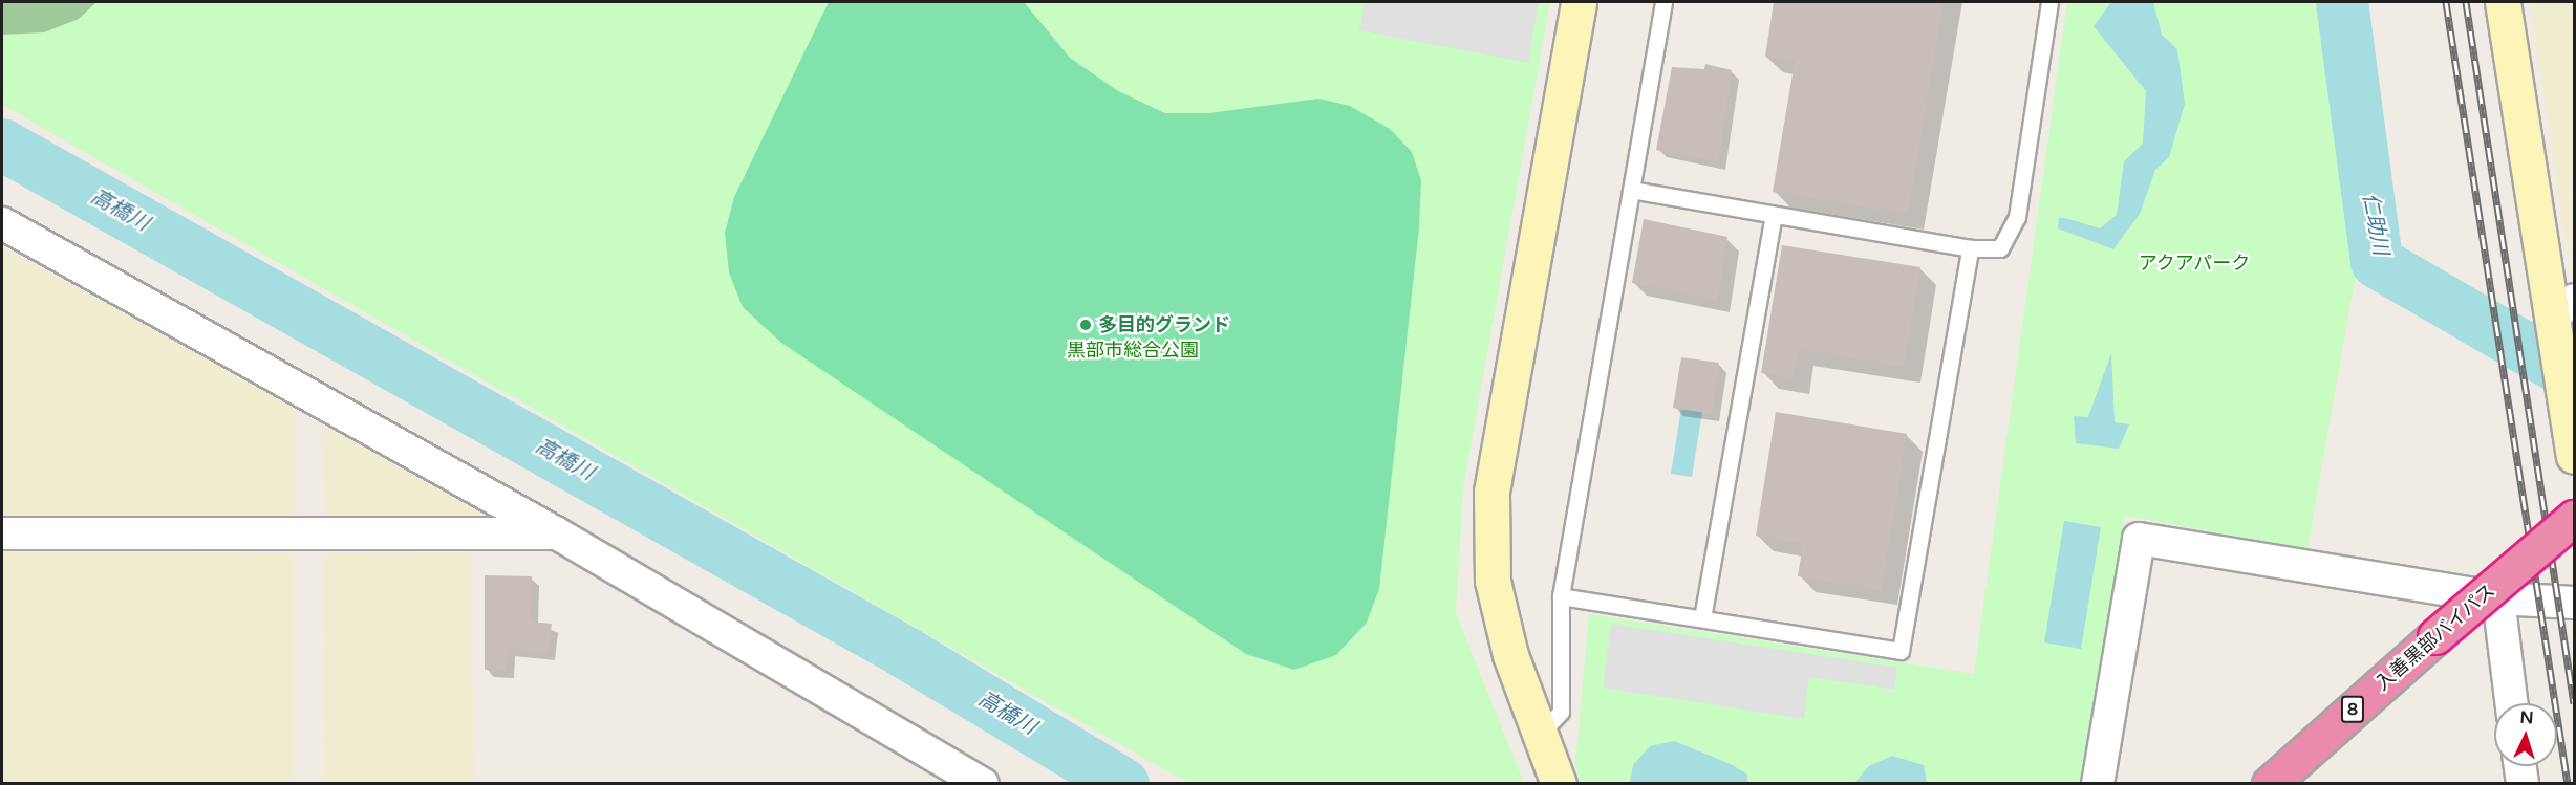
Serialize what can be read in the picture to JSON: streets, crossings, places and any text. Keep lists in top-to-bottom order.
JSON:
{
  "streets": {
    "highway": ["入善黒部バイパス", "8"]
  },
  "water": ["高橋川", "仁助川"],
  "parks": ["アクアパーク", "黒部市総合公園"],
  "places": ["多目的グランド"],
  "north": "top"
}
